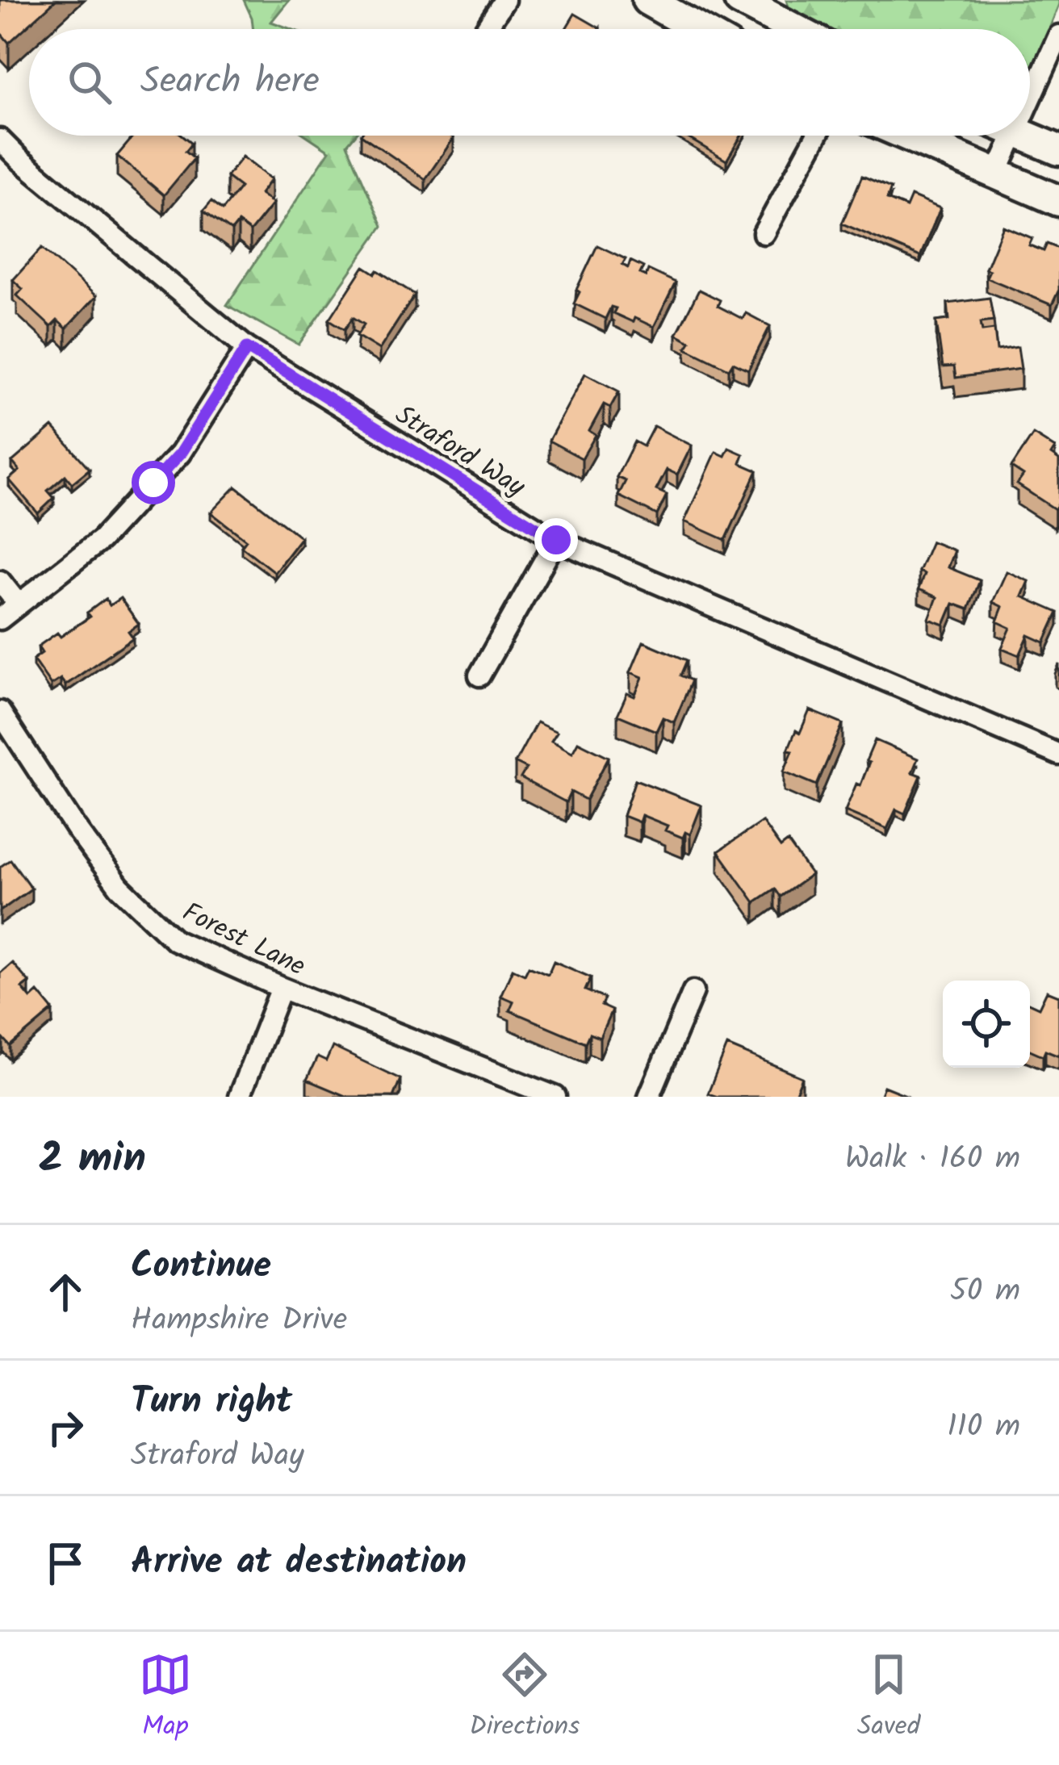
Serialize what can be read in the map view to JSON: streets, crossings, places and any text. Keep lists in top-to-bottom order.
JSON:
{
  "streets": {
    "street": ["Straford Way", "Forest Lane"]
  },
  "page": {
    "search": "Search here",
    "heading": ["2 min", "Walk · 160 m"],
    "list": [
      ["Continue", "Hampshire Drive", "50 m"],
      ["Turn right", "Straford Way", "110 m"],
      "Arrive at destination"
    ],
    "nav": ["Map", "Directions", "Saved"]
  }
}
